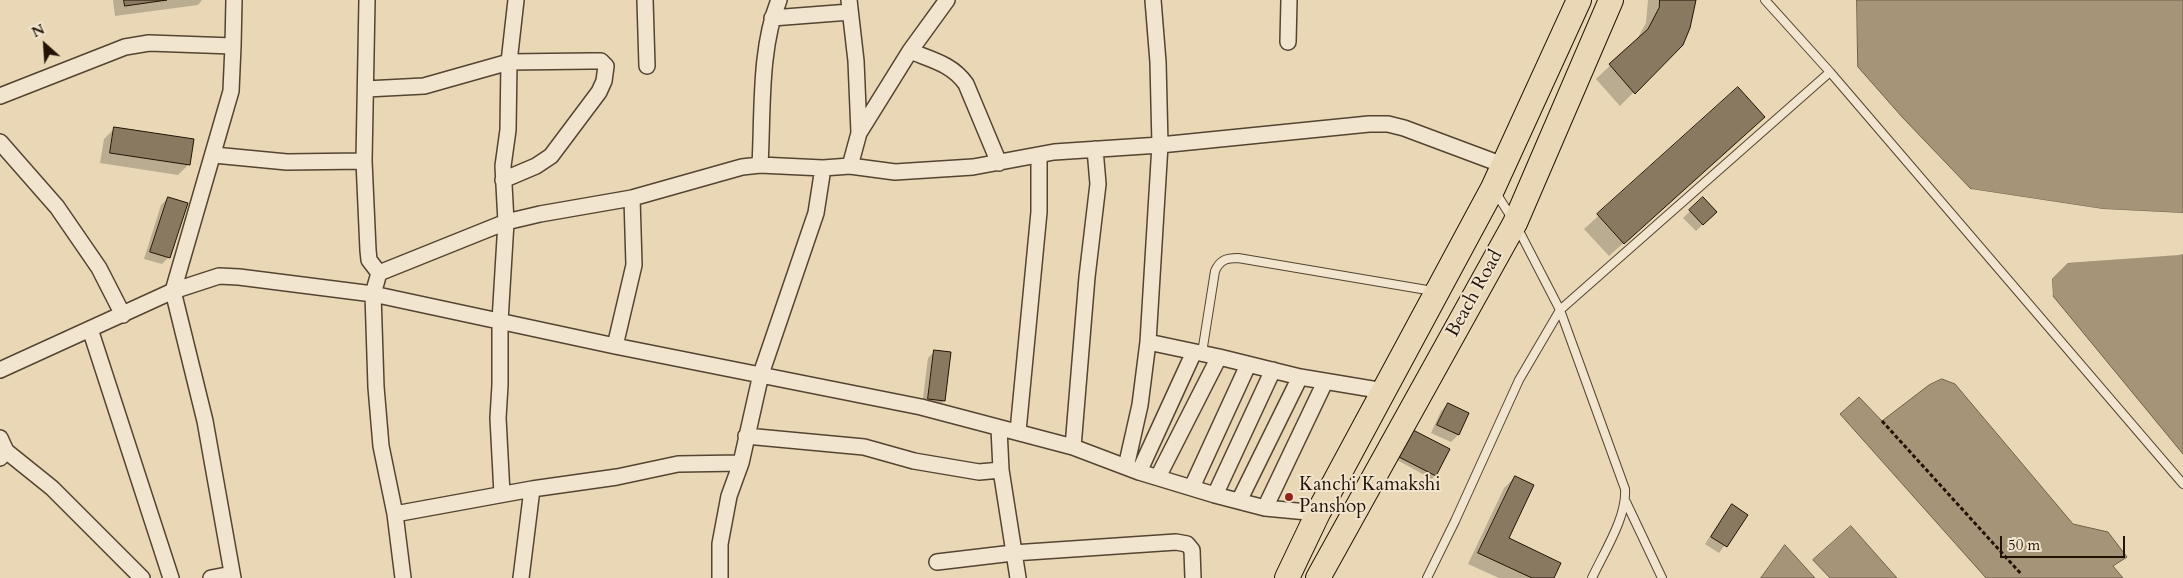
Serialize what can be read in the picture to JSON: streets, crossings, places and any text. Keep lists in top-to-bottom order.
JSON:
{
  "streets": {
    "main road": ["Beach Road"]
  },
  "places": ["Kanchi Kamakshi Panshop"],
  "scale_bar": "50 m",
  "north": "top left"
}
